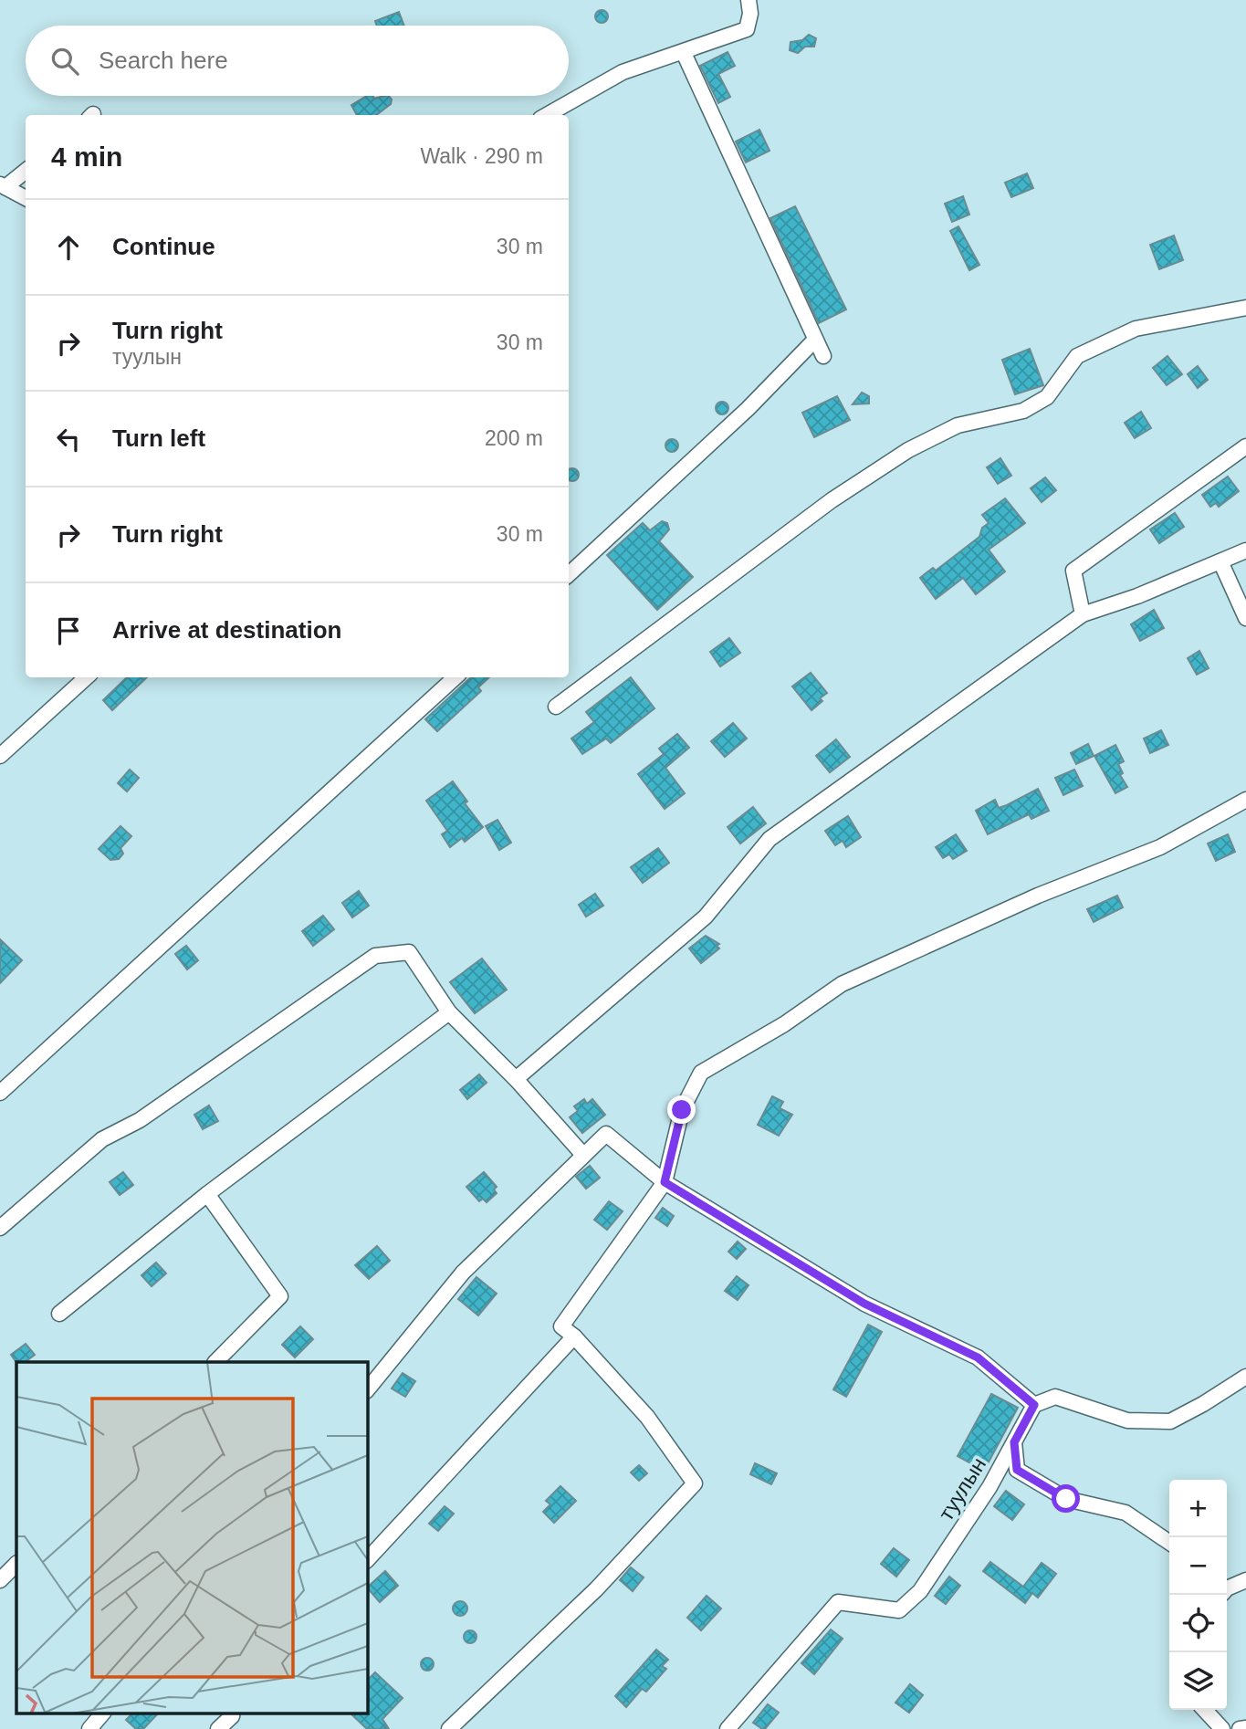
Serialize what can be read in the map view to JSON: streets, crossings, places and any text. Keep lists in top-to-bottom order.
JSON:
{
  "streets": {
    "street": ["туулын"]
  },
  "page": {
    "search": "Search here",
    "heading": ["4 min", "Walk · 290 m"],
    "list": [
      ["Continue", "30 m"],
      ["Turn right", "туулын", "30 m"],
      ["Turn left", "200 m"],
      ["Turn right", "30 m"],
      "Arrive at destination"
    ],
    "map_buttons": ["+", "−"]
  }
}
